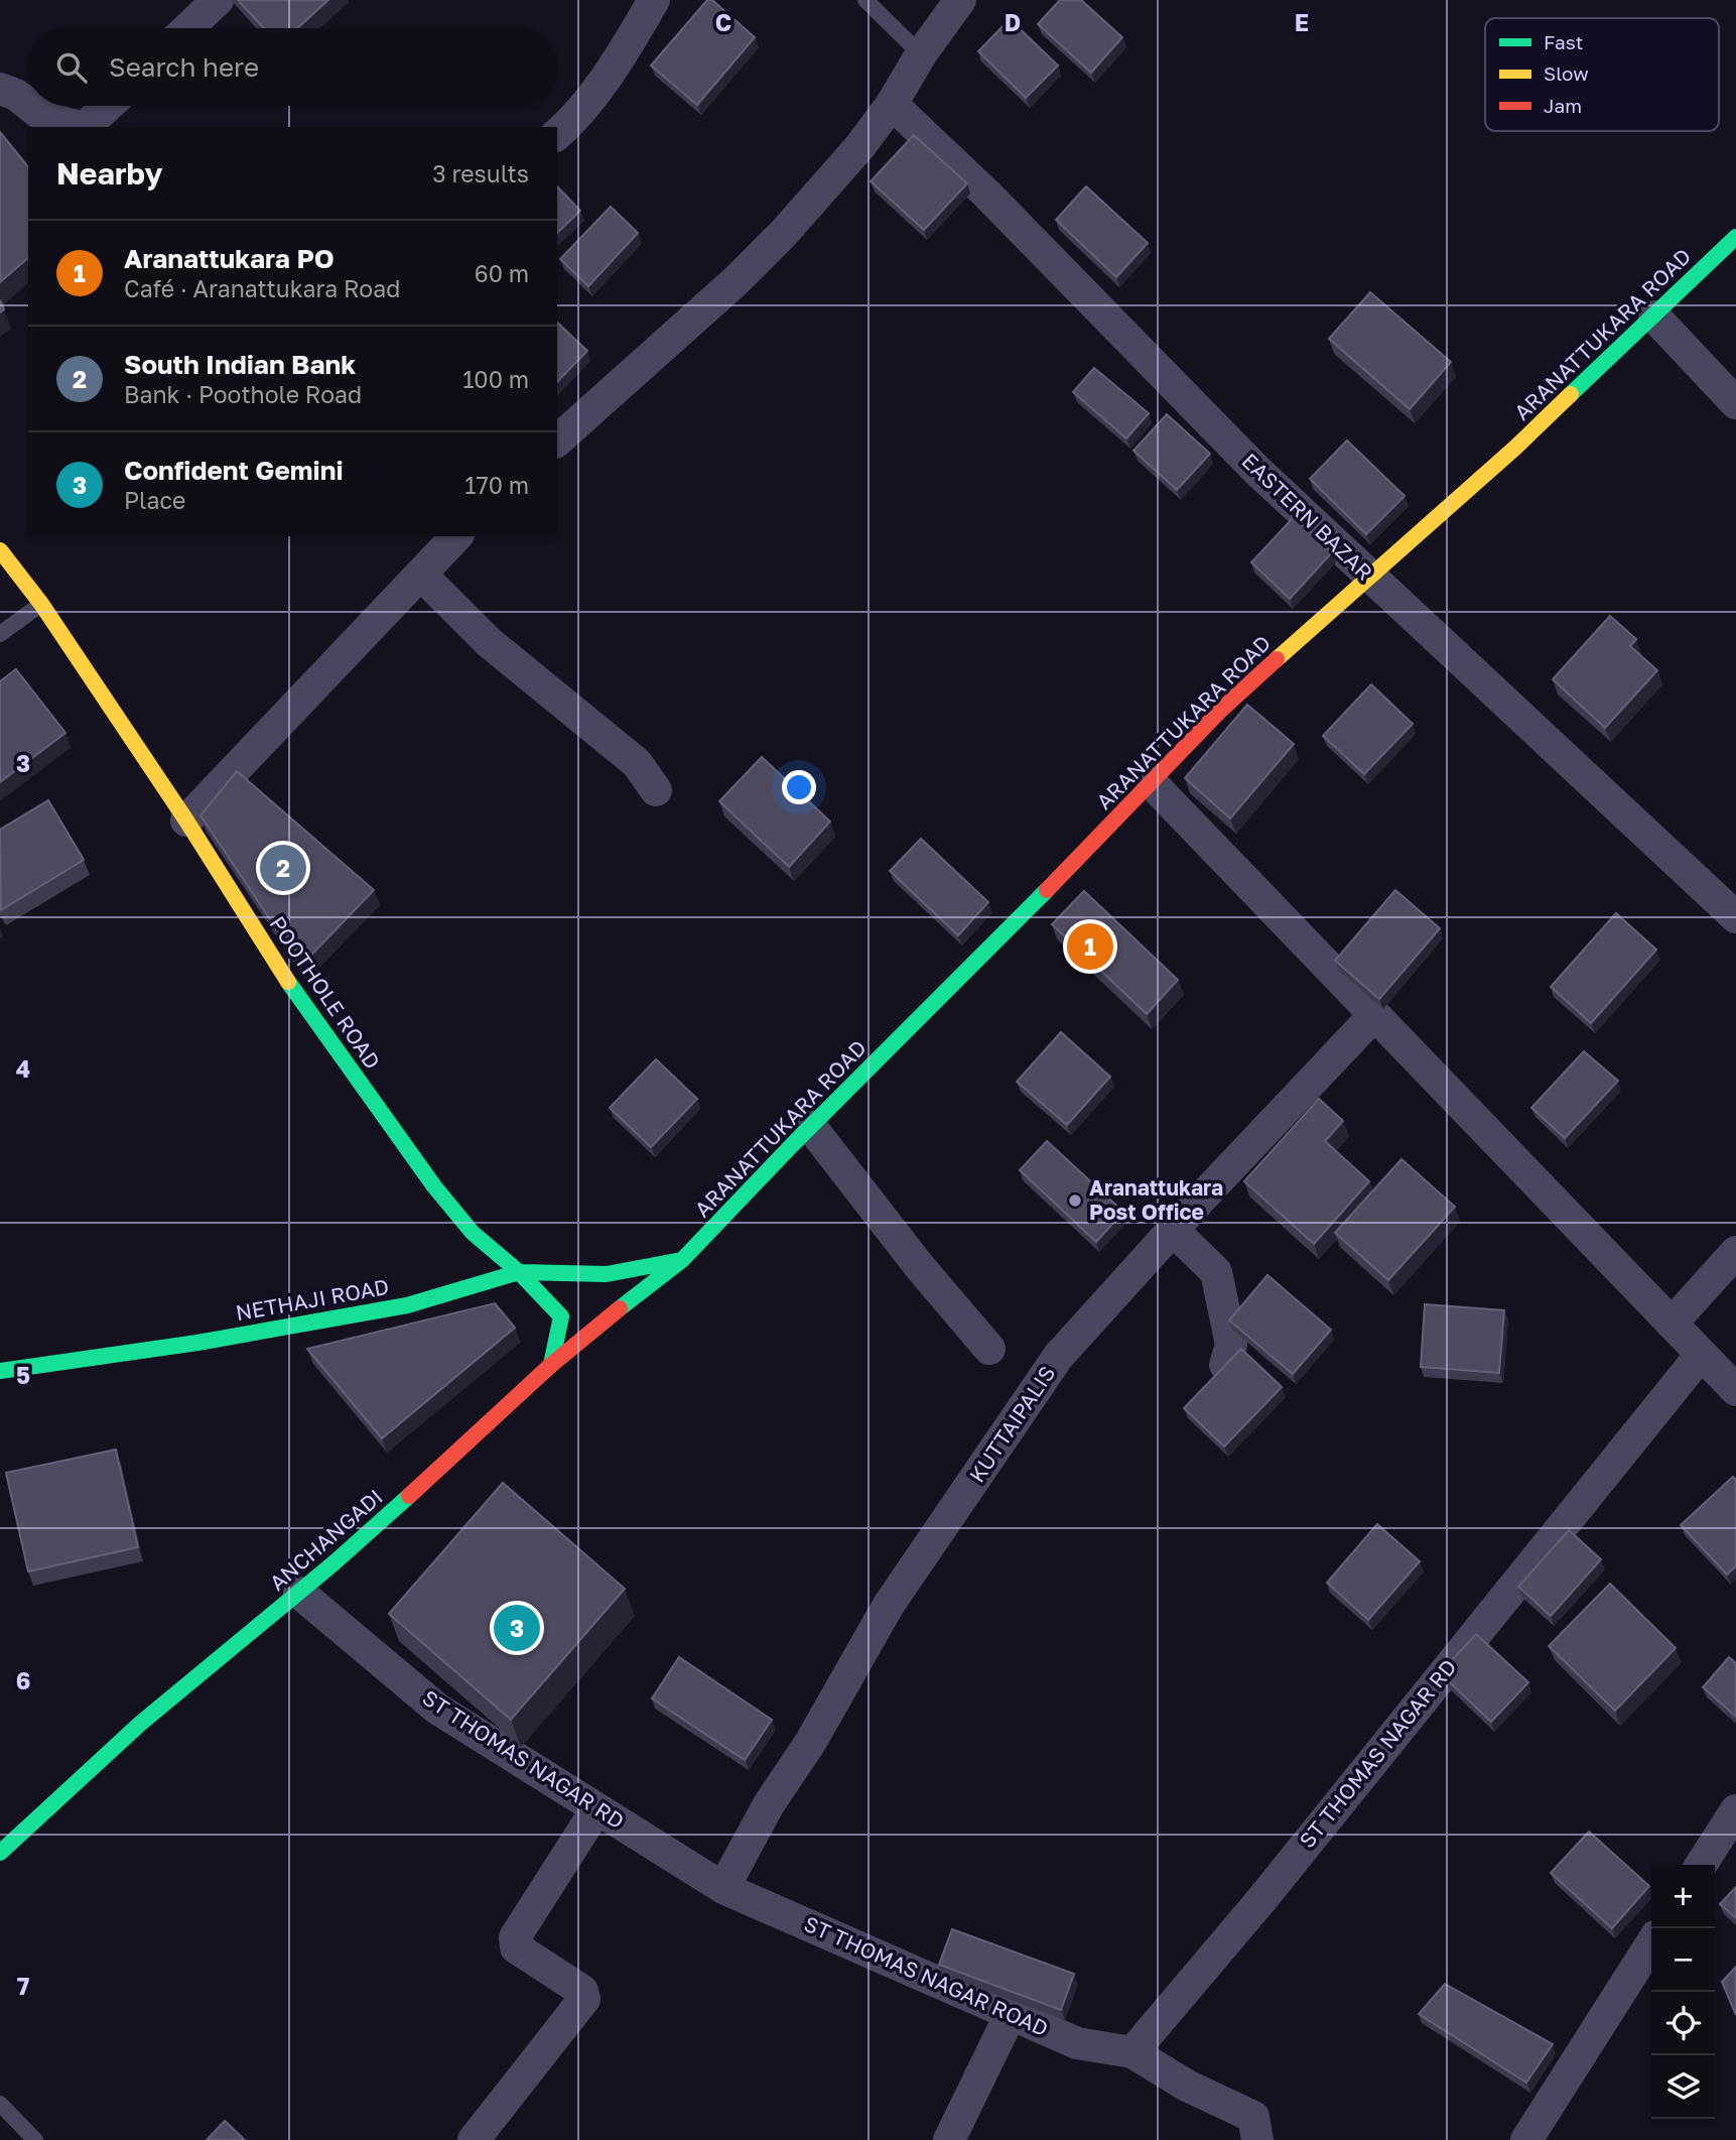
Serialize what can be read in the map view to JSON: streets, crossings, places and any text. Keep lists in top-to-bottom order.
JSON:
{
  "streets": {
    "main road": [
      "ARANATTUKARA ROAD",
      "POOTHOLE ROAD",
      "NETHAJI ROAD",
      "ANCHANGADI"
    ],
    "street": [
      "EASTERN BAZAR",
      "KUTTAIPALIS",
      "ST THOMAS NAGAR RD",
      "ST THOMAS NAGAR ROAD"
    ]
  },
  "crossings": [
    ["ARANATTUKARA ROAD", "EASTERN BAZAR"],
    ["ARANATTUKARA ROAD", "ANCHANGADI"],
    ["POOTHOLE ROAD", "NETHAJI ROAD"],
    ["KUTTAIPALIS", "ST THOMAS NAGAR RD"],
    ["KUTTAIPALIS", "ST THOMAS NAGAR ROAD"],
    ["ANCHANGADI", "ST THOMAS NAGAR RD"],
    ["ST THOMAS NAGAR RD", "ST THOMAS NAGAR ROAD"]
  ],
  "places": ["Aranattukara Post Office"],
  "legend": ["Fast", "Slow", "Jam"],
  "page": {
    "search": "Search here",
    "heading": ["Nearby", "3 results"],
    "list": [
      {
        "mark": "1",
        "name": "Aranattukara PO",
        "note": "Café · Aranattukara Road",
        "value": "60 m"
      },
      {
        "mark": "2",
        "name": "South Indian Bank",
        "note": "Bank · Poothole Road",
        "value": "100 m"
      },
      {
        "mark": "3",
        "name": "Confident Gemini",
        "note": "Place",
        "value": "170 m"
      }
    ],
    "pins": ["2", "1", "3"],
    "map_buttons": ["+", "−"]
  },
  "grid": {
    "columns": ["C", "D", "E"],
    "rows": [
      "3",
      "4",
      "5",
      "6",
      "7"
    ]
  }
}
